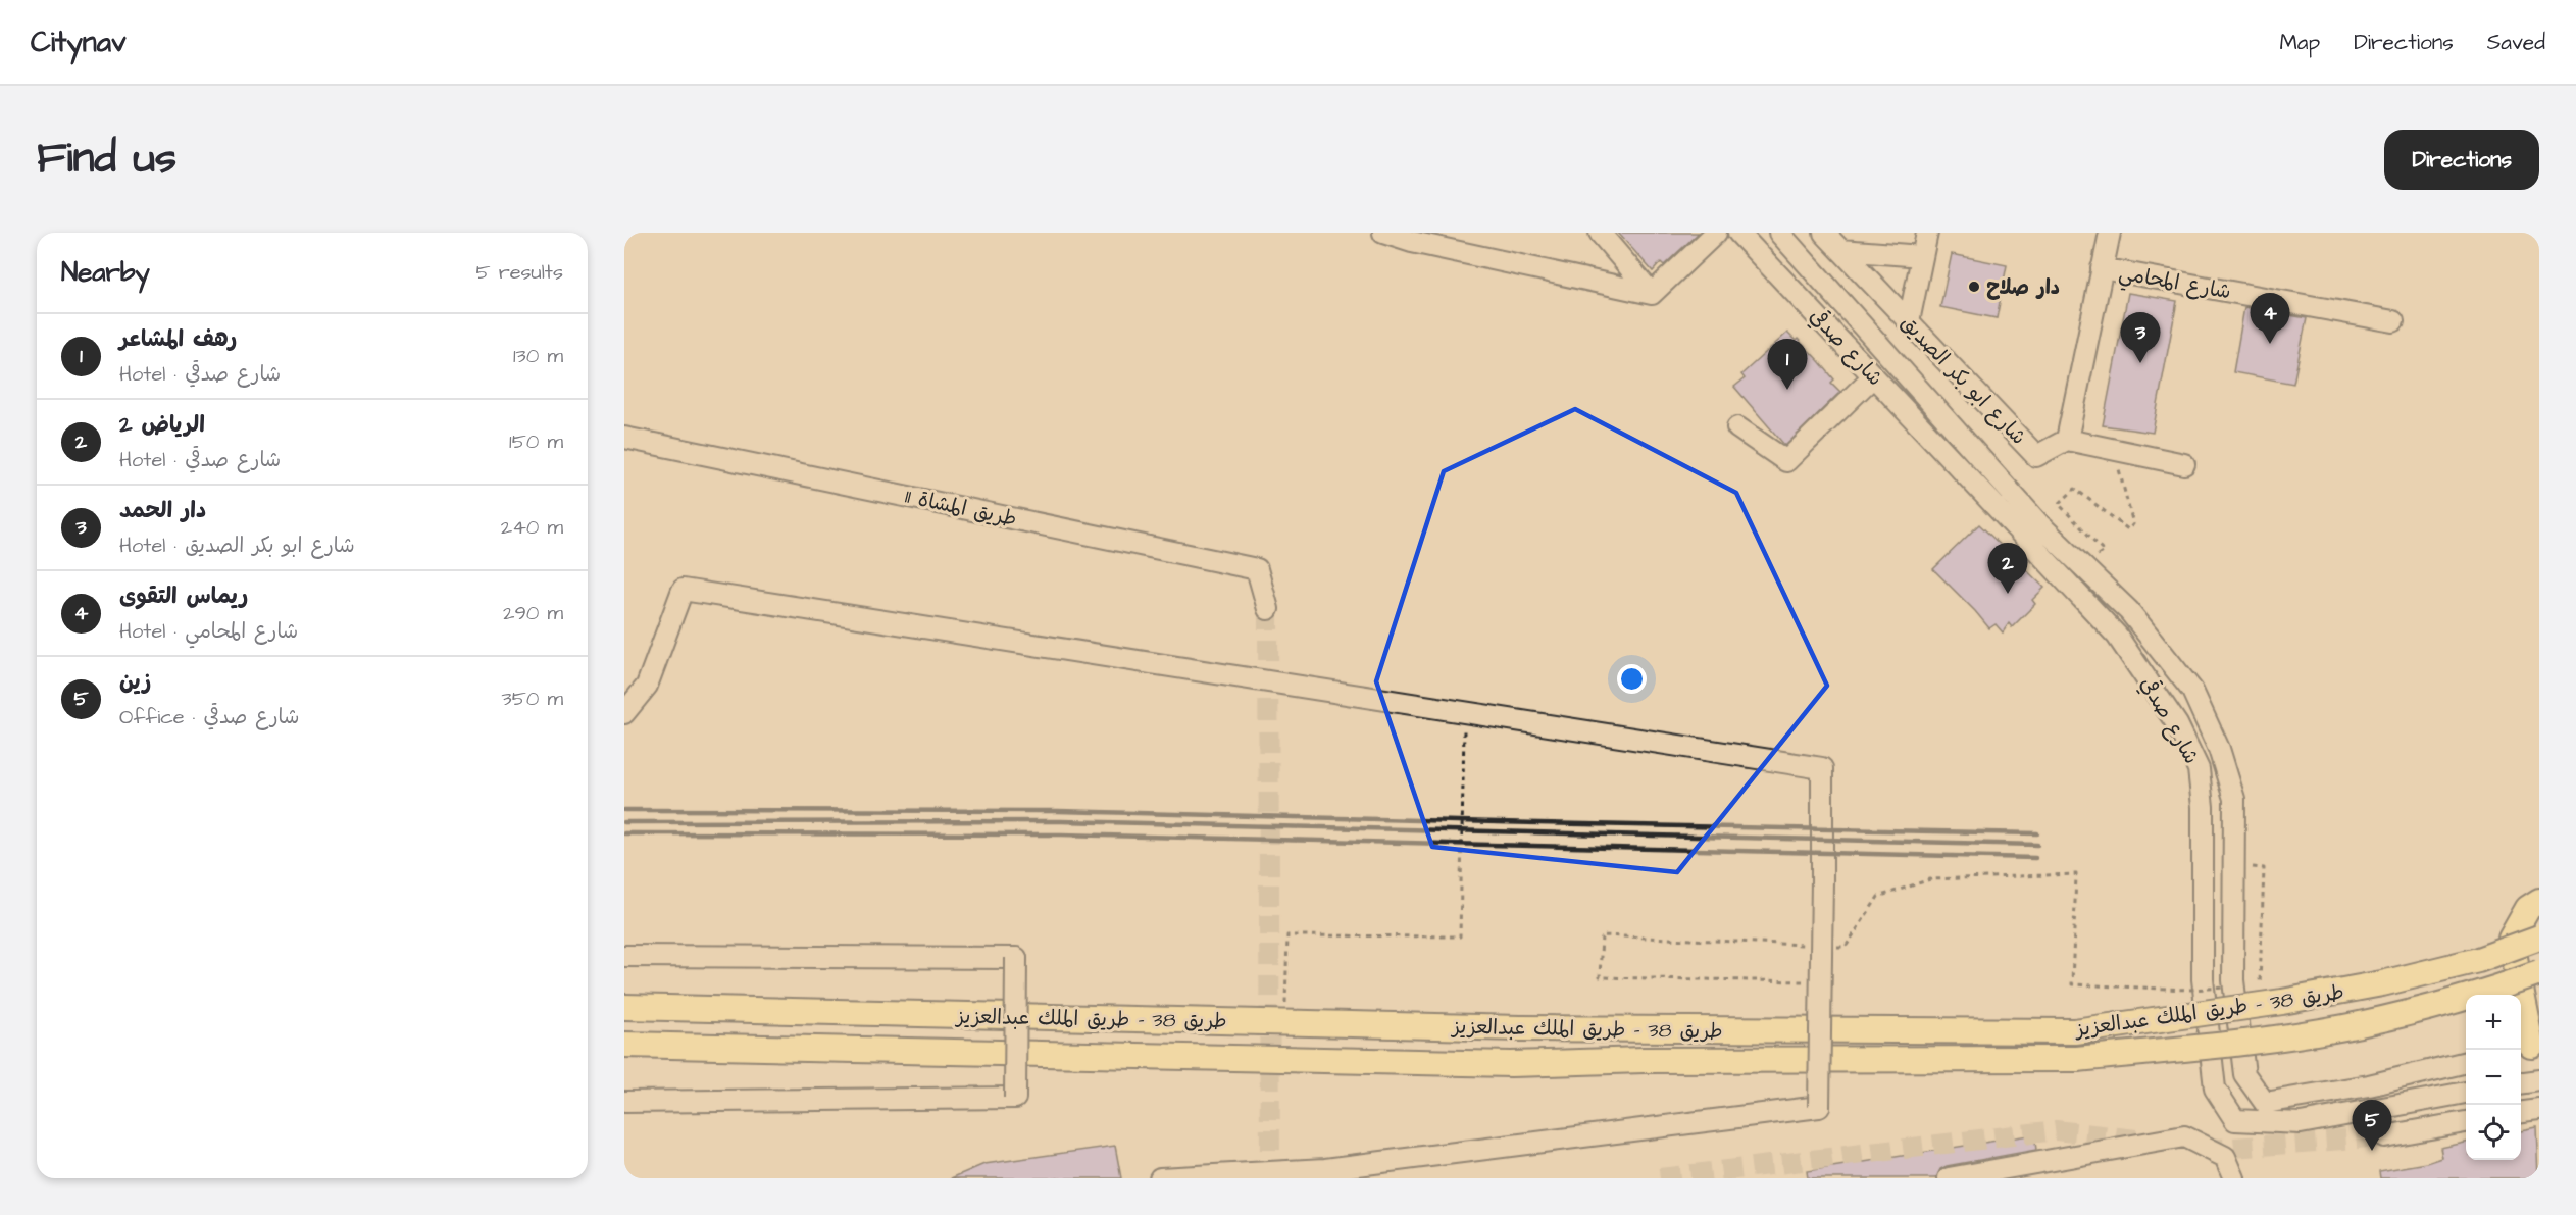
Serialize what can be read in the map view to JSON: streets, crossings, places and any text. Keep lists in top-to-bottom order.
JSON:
{
  "streets": {
    "main road": ["طريق 38 - طريق الملك عبدالعزيز"],
    "street": [
      "شارع المحامي",
      "شارع صدقي",
      "شارع ابو بكر الصديق",
      "طريق المشاة 11"
    ]
  },
  "places": ["دار صلاح"],
  "page": {
    "header": "Citynav",
    "nav": ["Map", "Directions", "Saved"],
    "title": "Find us",
    "buttons": "Directions",
    "heading": ["Nearby", "5 results"],
    "pins": [
      "4",
      "3",
      "1",
      "2",
      "5"
    ],
    "list": [
      {
        "mark": "1",
        "name": "رهف المشاعر",
        "note": "Hotel · شارع صدقي",
        "value": "130 m"
      },
      {
        "mark": "2",
        "name": "الرياض 2",
        "note": "Hotel · شارع صدقي",
        "value": "150 m"
      },
      {
        "mark": "3",
        "name": "دار الحمد",
        "note": "Hotel · شارع ابو بكر الصديق",
        "value": "240 m"
      },
      {
        "mark": "4",
        "name": "ريماس التقوى",
        "note": "Hotel · شارع المحامي",
        "value": "290 m"
      },
      {
        "mark": "5",
        "name": "زين",
        "note": "Office · شارع صدقي",
        "value": "350 m"
      }
    ],
    "map_buttons": ["+", "−"]
  }
}
